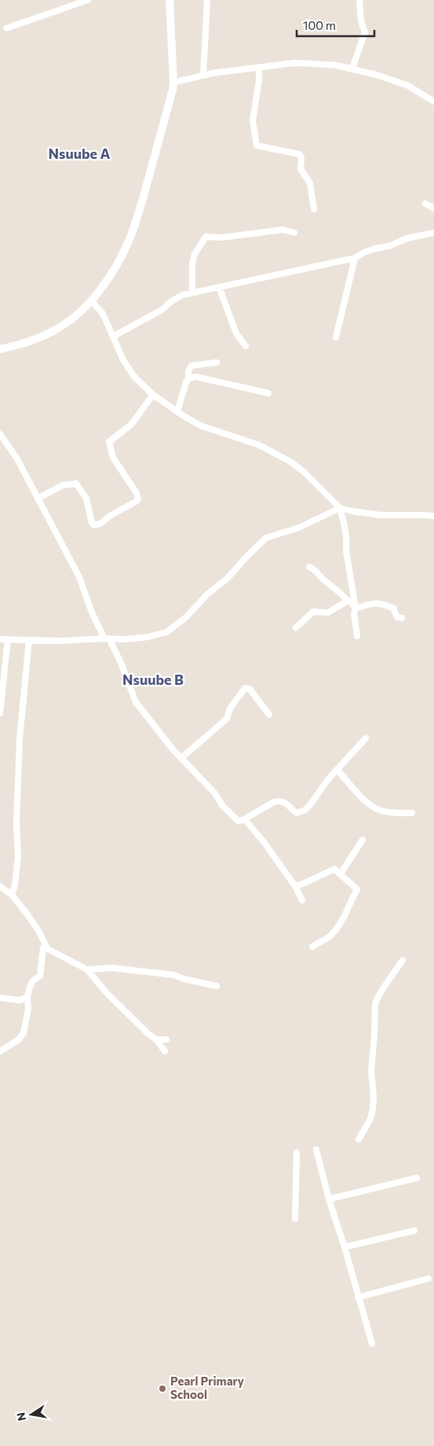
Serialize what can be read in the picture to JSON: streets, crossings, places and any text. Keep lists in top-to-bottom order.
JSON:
{
  "districts": ["Nsuube A", "Nsuube B"],
  "places": ["Pearl Primary School"],
  "scale_bar": "100 m",
  "north": "left"
}
